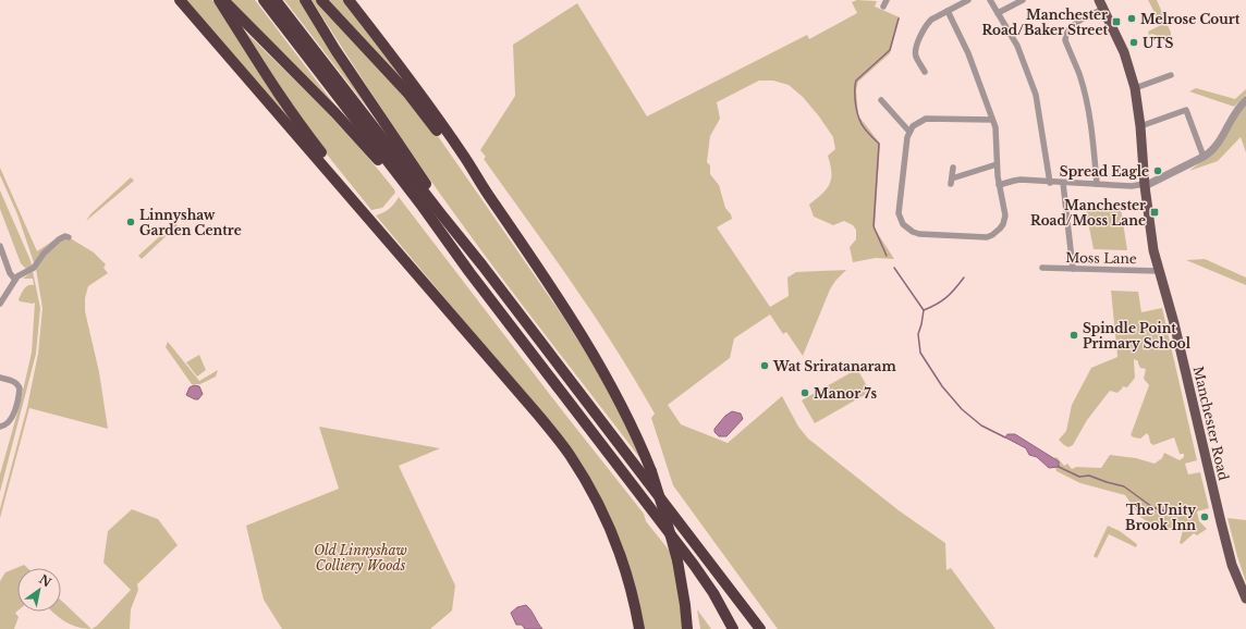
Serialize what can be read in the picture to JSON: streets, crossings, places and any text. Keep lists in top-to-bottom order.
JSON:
{
  "streets": {
    "main road": ["Manchester Road"],
    "street": ["Moss Lane"]
  },
  "crossings": [
    ["Moss Lane", "Manchester Road"]
  ],
  "parks": ["Old Linnyshaw Colliery Woods"],
  "places": {
    "other": [
      "Melrose Court",
      "UTS",
      "Spread Eagle",
      "Linnyshaw Garden Centre",
      "Spindle Point Primary School",
      "Wat Sriratanaram",
      "Manor 7s",
      "The Unity Brook Inn"
    ],
    "transit": ["Manchester Road/Baker Street", "Manchester Road/Moss Lane"]
  },
  "north": "top right"
}
